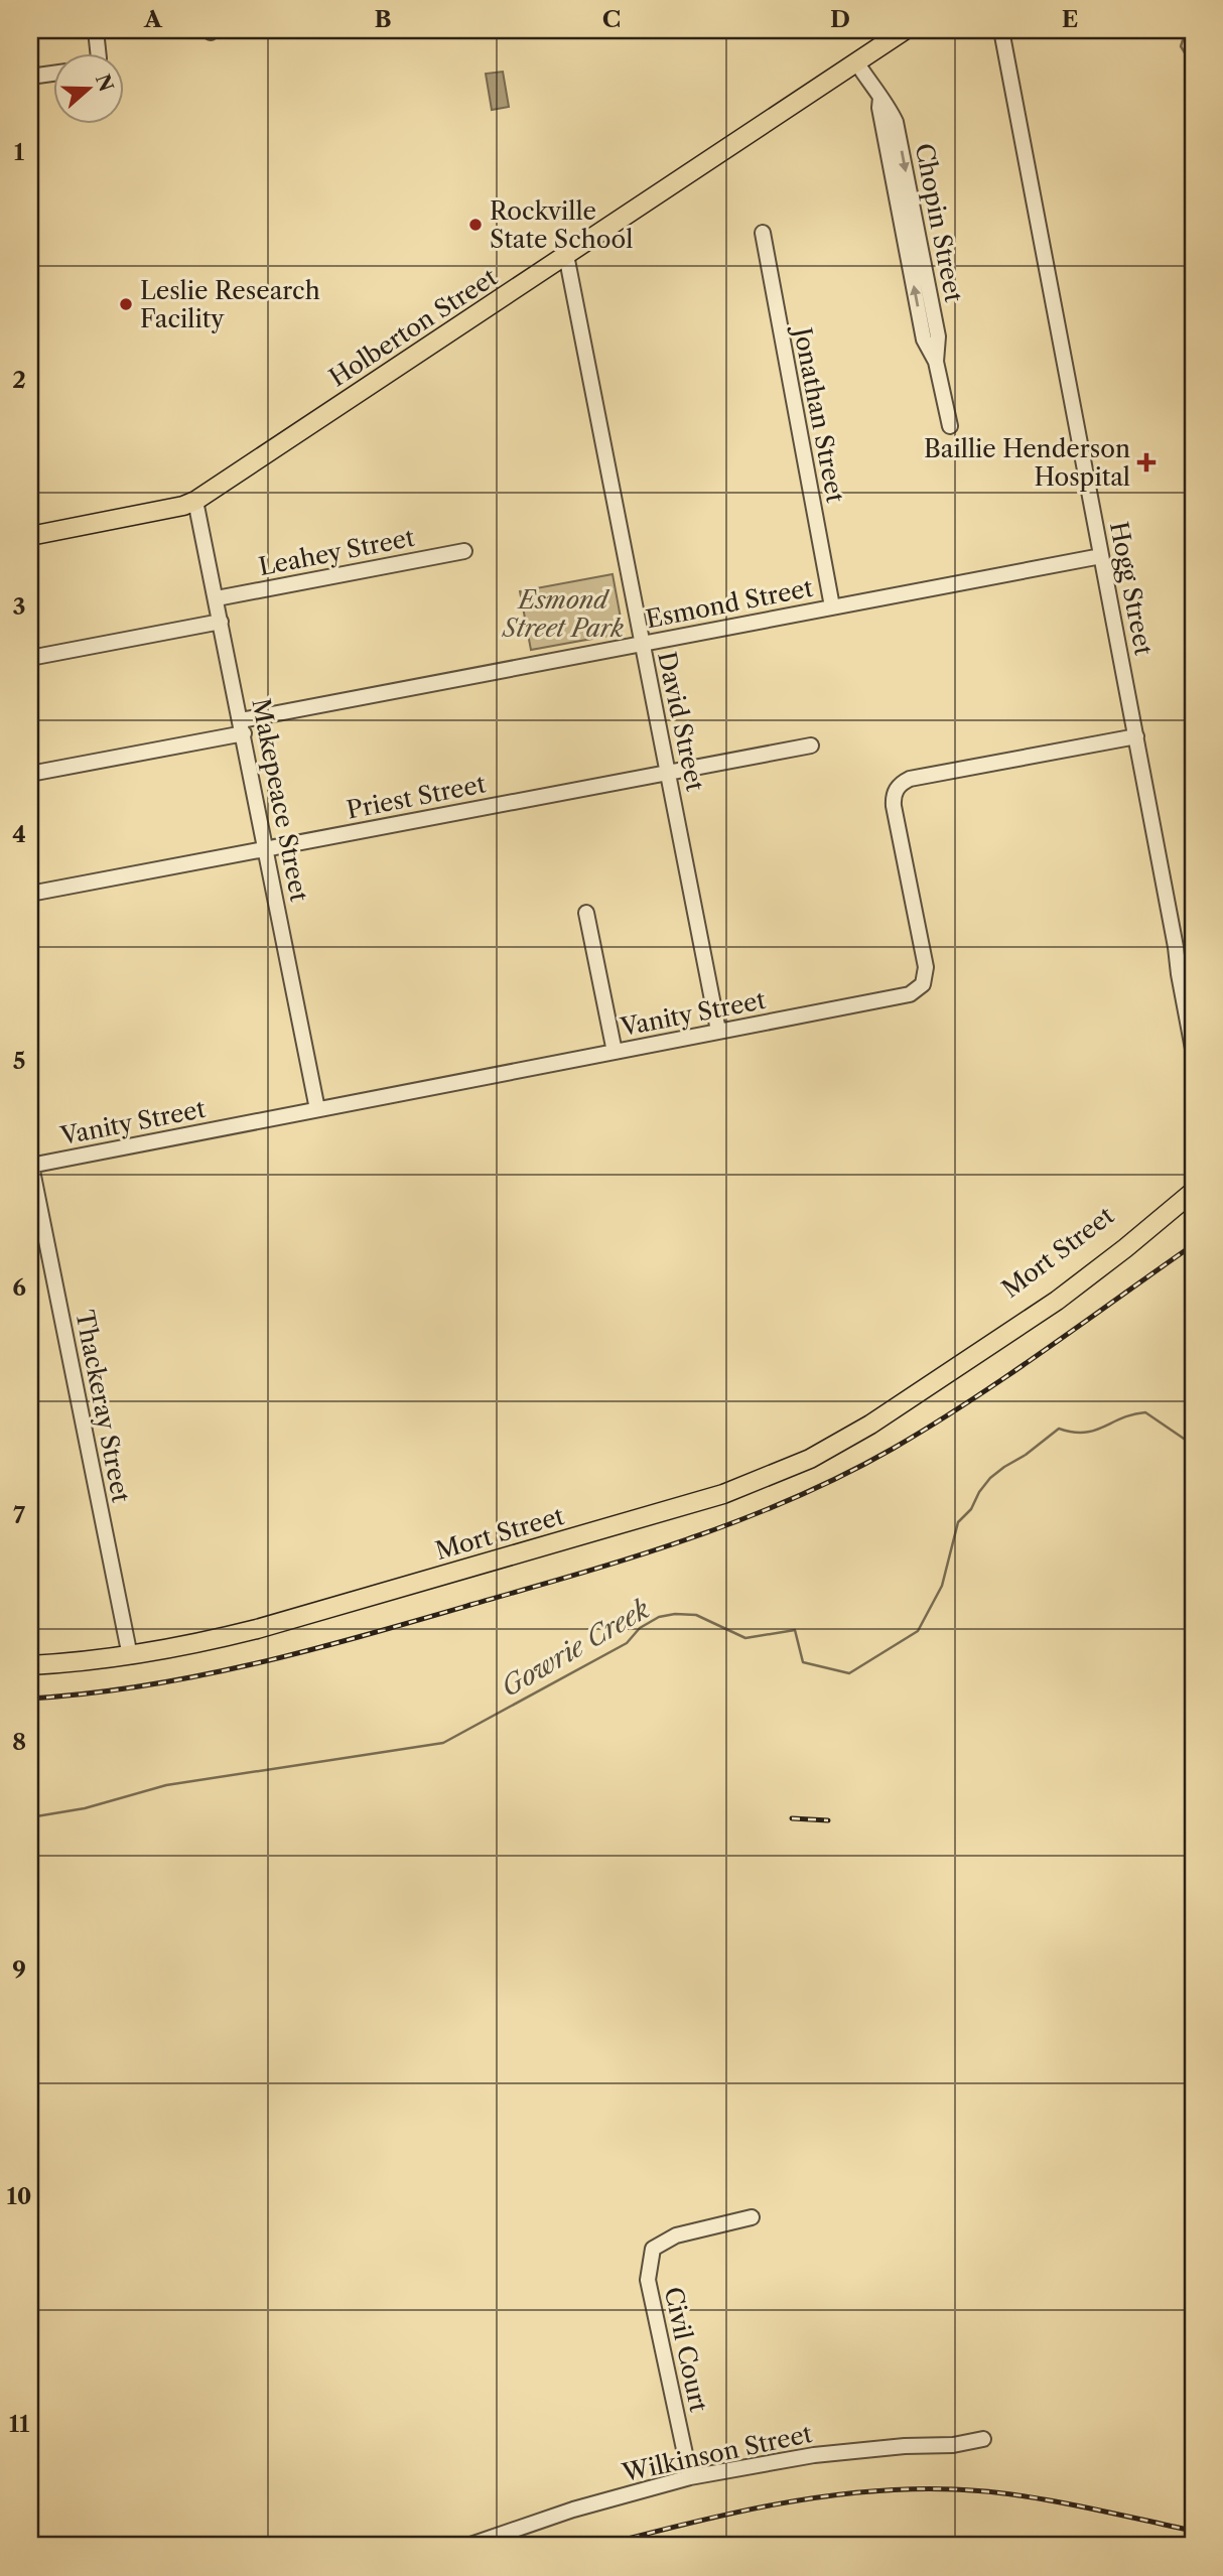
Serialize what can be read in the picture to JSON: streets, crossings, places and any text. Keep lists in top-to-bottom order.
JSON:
{
  "streets": {
    "main road": ["Holberton Street", "Mort Street"],
    "street": [
      "Chopin Street",
      "Jonathan Street",
      "Leahey Street",
      "Hogg Street",
      "Esmond Street",
      "David Street",
      "Priest Street",
      "Makepeace Street",
      "Vanity Street",
      "Thackeray Street",
      "Civil Court",
      "Wilkinson Street"
    ]
  },
  "crossings": [
    ["Chopin Street", "Holberton Street"],
    ["Holberton Street", "David Street"],
    ["Holberton Street", "Makepeace Street"],
    ["Jonathan Street", "Esmond Street"],
    ["Leahey Street", "Makepeace Street"],
    ["Hogg Street", "Esmond Street"],
    ["Hogg Street", "Vanity Street"],
    ["Esmond Street", "David Street"],
    ["Esmond Street", "Makepeace Street"],
    ["David Street", "Priest Street"],
    ["David Street", "Vanity Street"],
    ["Priest Street", "Makepeace Street"],
    ["Makepeace Street", "Vanity Street"],
    ["Vanity Street", "Thackeray Street"],
    ["Mort Street", "Thackeray Street"],
    ["Civil Court", "Wilkinson Street"]
  ],
  "water": ["Gowrie Creek"],
  "parks": ["Esmond Street Park"],
  "places": {
    "other": ["Rockville State School", "Leslie Research Facility"],
    "health": ["Baillie Henderson Hospital"]
  },
  "north": "right",
  "grid": {
    "columns": [
      "A",
      "B",
      "C",
      "D",
      "E"
    ],
    "rows": [
      "1",
      "2",
      "3",
      "4",
      "5",
      "6",
      "7",
      "8",
      "9",
      "10",
      "11"
    ]
  }
}
